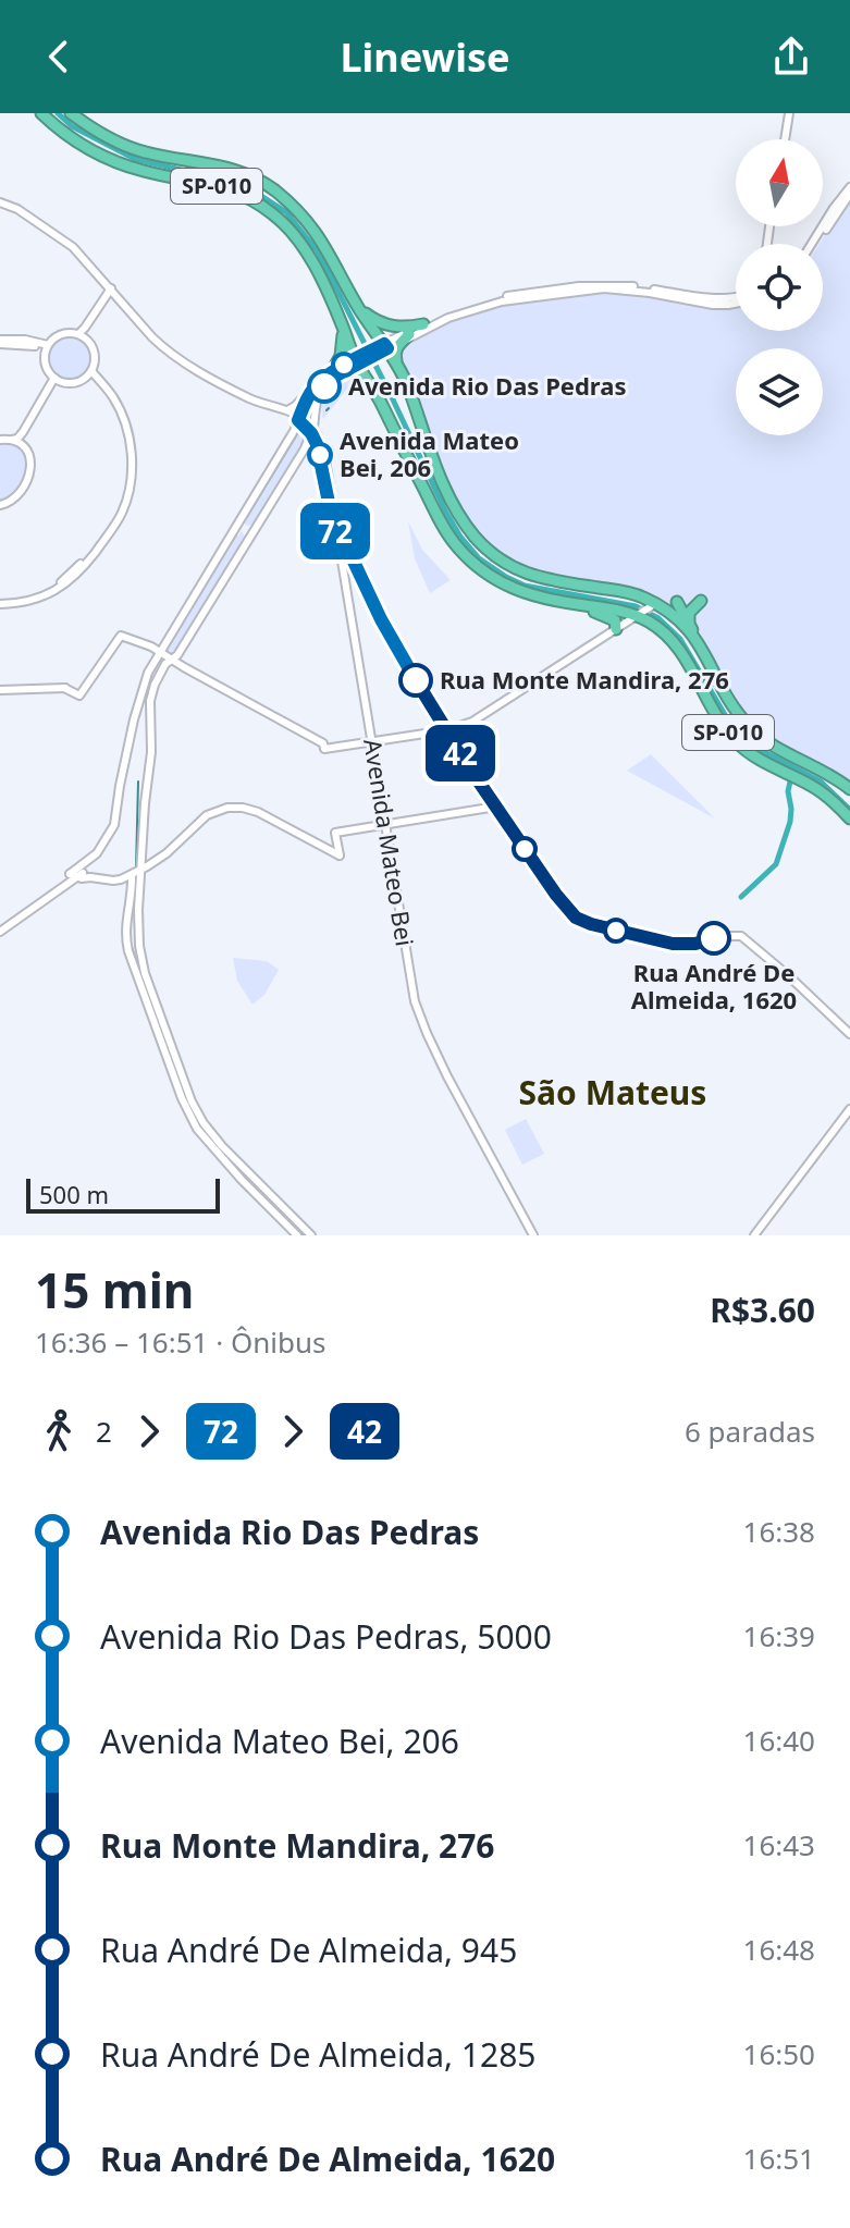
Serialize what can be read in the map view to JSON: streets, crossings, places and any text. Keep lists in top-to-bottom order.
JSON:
{
  "streets": {
    "highway": ["SP-010"],
    "main road": ["Avenida Mateo Bei"]
  },
  "districts": ["São Mateus"],
  "places": [
    "Avenida Rio Das Pedras",
    "Avenida Mateo Bei, 206",
    "Rua Monte Mandira, 276",
    "Rua André De Almeida, 1620"
  ],
  "lines": ["bus line 72", "bus line 42"],
  "scale_bar": "500 m",
  "north": "top",
  "page": {
    "header": "Linewise",
    "on_map": ["72", "42"],
    "scale": "500 m",
    "heading": ["15 min", "16:36 – 16:51 · Ônibus", "R$3.60"],
    "legs": [
      "2",
      "72",
      "42",
      "6 paradas"
    ],
    "list": [
      {
        "name": "Avenida Rio Das Pedras",
        "value": "16:38"
      },
      {
        "name": "Avenida Rio Das Pedras, 5000",
        "value": "16:39"
      },
      {
        "name": "Avenida Mateo Bei, 206",
        "value": "16:40"
      },
      {
        "name": "Rua Monte Mandira, 276",
        "value": "16:43"
      },
      {
        "name": "Rua André De Almeida, 945",
        "value": "16:48"
      },
      {
        "name": "Rua André De Almeida, 1285",
        "value": "16:50"
      },
      {
        "name": "Rua André De Almeida, 1620",
        "value": "16:51"
      }
    ]
  }
}
